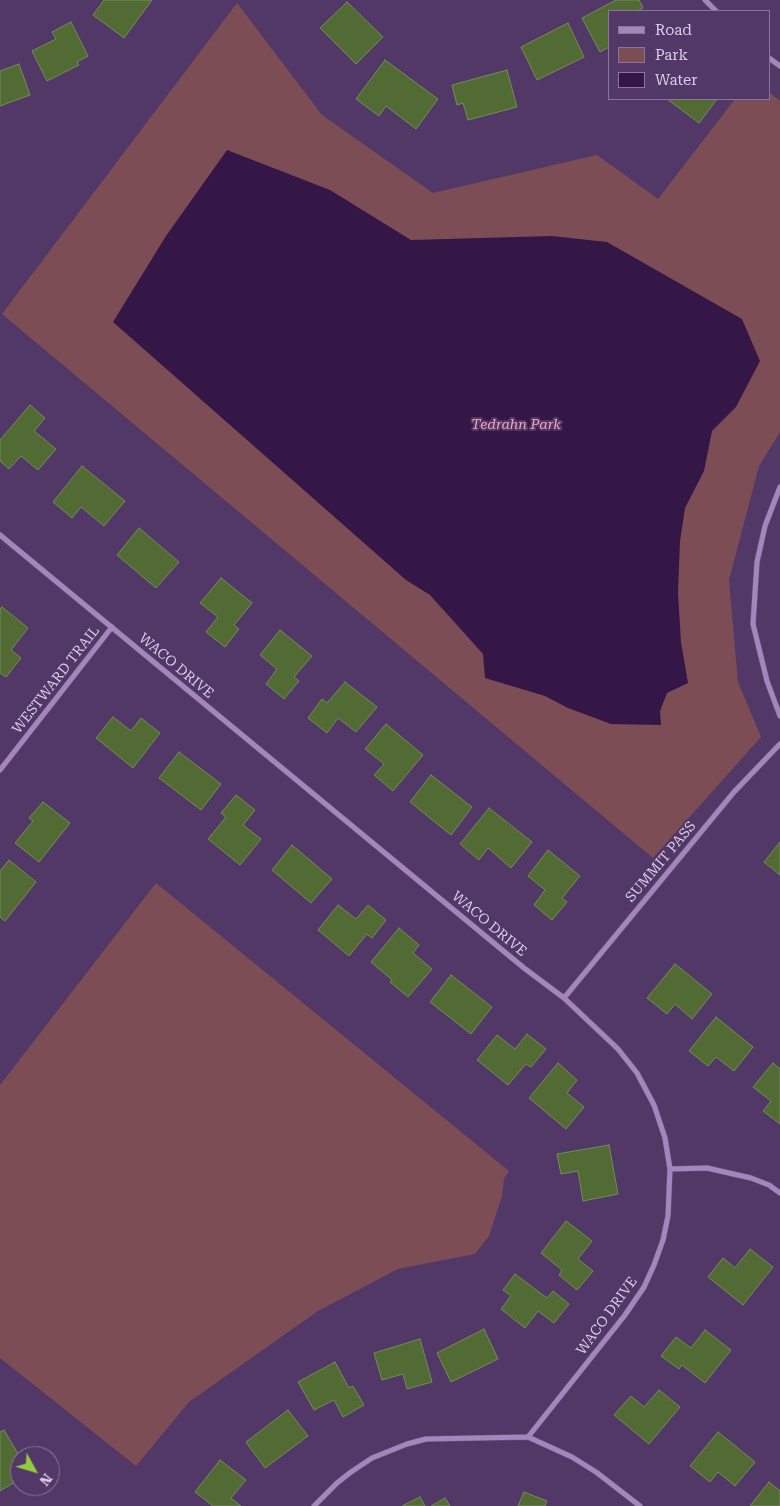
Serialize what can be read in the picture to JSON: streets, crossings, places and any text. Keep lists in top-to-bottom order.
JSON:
{
  "streets": {
    "street": ["WACO DRIVE", "WESTWARD TRAIL", "SUMMIT PASS"]
  },
  "crossings": [
    ["WACO DRIVE", "WESTWARD TRAIL"],
    ["WACO DRIVE", "SUMMIT PASS"]
  ],
  "parks": ["Tedrahn Park"],
  "legend": ["Road", "Park", "Water"],
  "north": "bottom right"
}
